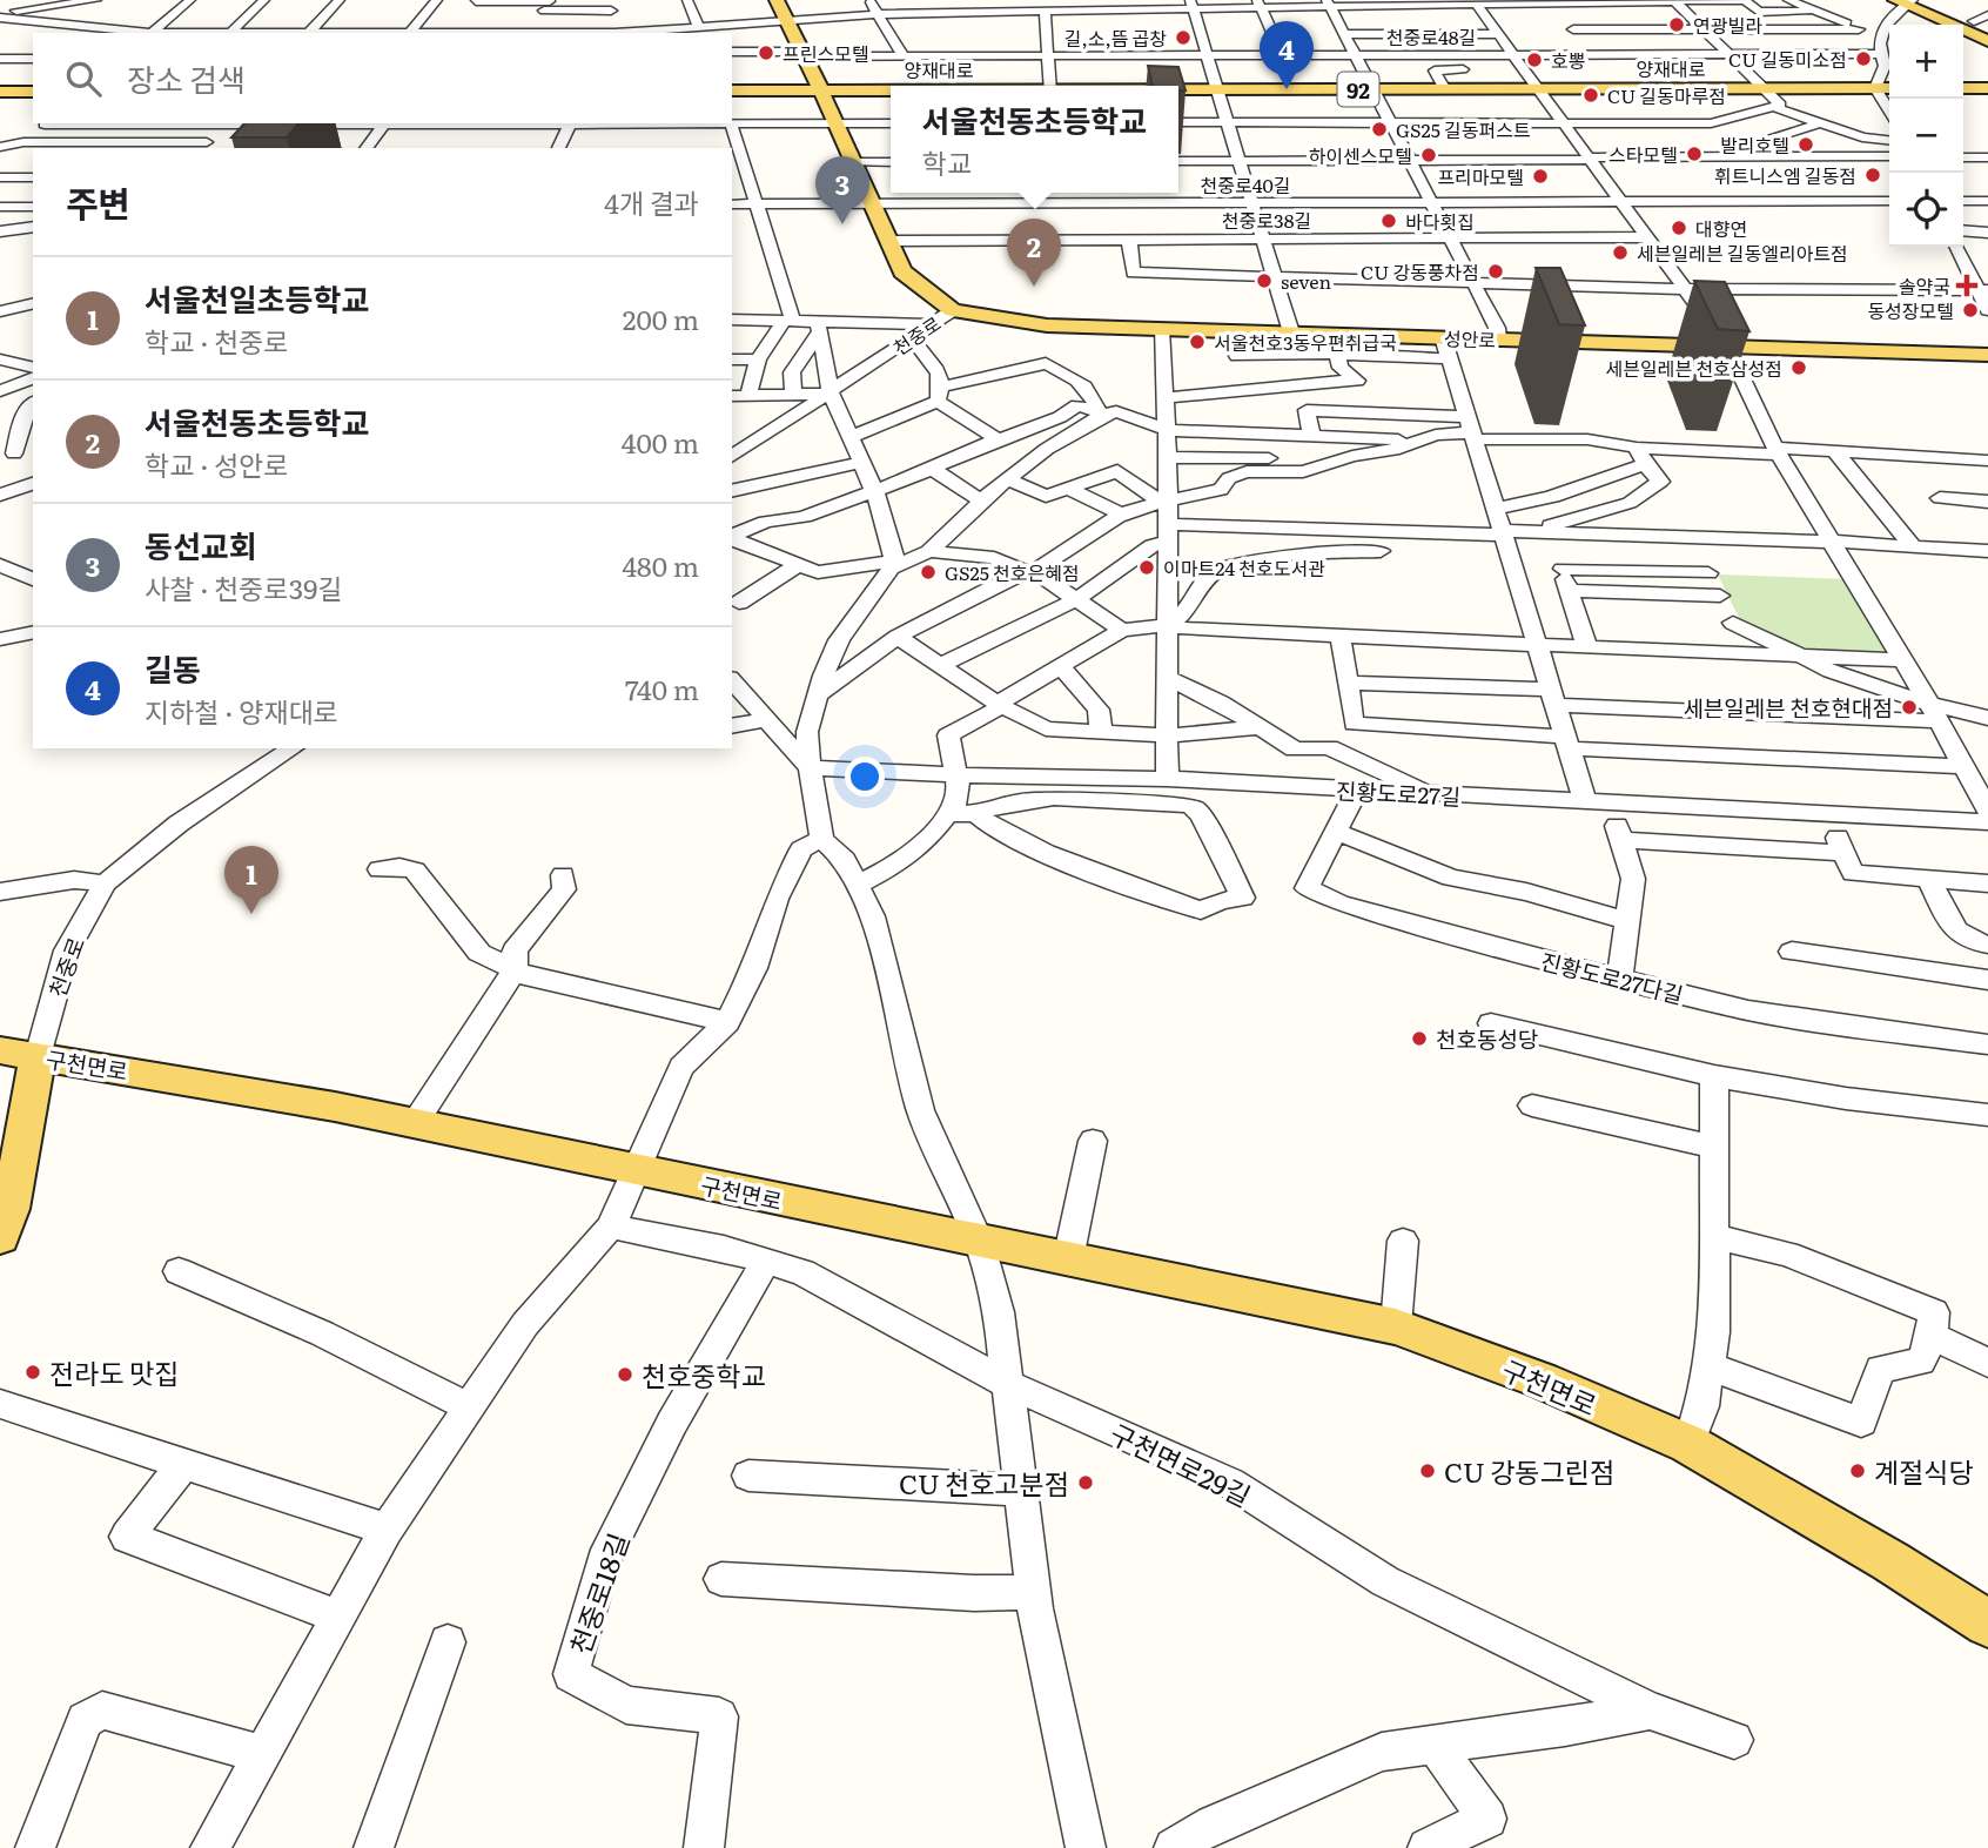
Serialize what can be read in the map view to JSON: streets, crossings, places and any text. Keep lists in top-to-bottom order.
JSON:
{
  "streets": {
    "main road": [
      "양재대로",
      "92",
      "천중로",
      "성안로",
      "구천면로"
    ],
    "street": [
      "천중로48길",
      "천중로40길",
      "천중로38길",
      "진황도로27길",
      "진황도로27다길",
      "구천면로29길",
      "천중로18길"
    ]
  },
  "crossings": [
    ["천중로48길", "천중로"],
    ["양재대로", "천중로"],
    ["천중로40길", "천중로38길"],
    ["천중로40길", "천중로"],
    ["천중로38길", "천중로"],
    ["천중로", "성안로"],
    ["천중로", "구천면로"],
    ["진황도로27길", "진황도로27다길"],
    ["구천면로29길", "천중로18길"]
  ],
  "places": {
    "other": [
      "연광빌라",
      "길,소,뜸 곱창",
      "프린스모텔",
      "CU 길동미소점",
      "호뽕",
      "CU 길동마루점",
      "GS25 길동퍼스트",
      "발리호텔",
      "스타모텔",
      "하이센스모텔",
      "휘트니스엠 길동점",
      "프리마모텔",
      "바다횟집",
      "대향연",
      "세븐일레븐 길동엘리아트점",
      "CU 강동풍차점",
      "seven",
      "동성장모텔",
      "서울천호3동우편취급국",
      "세븐일레븐 천호삼성점",
      "이마트24 천호도서관",
      "GS25 천호은혜점",
      "세븐일레븐 천호현대점",
      "천호동성당",
      "전라도 맛집",
      "천호중학교",
      "CU 강동그린점",
      "계절식당",
      "CU 천호고분점"
    ],
    "health": ["솔약국"]
  },
  "page": {
    "pins": [
      "4",
      "3",
      "2",
      "1"
    ],
    "map_buttons": ["+", "−"],
    "search": "장소 검색",
    "popup": ["서울천동초등학교", "학교"],
    "heading": ["주변", "4개 결과"],
    "list": [
      {
        "mark": "1",
        "name": "서울천일초등학교",
        "note": "학교 · 천중로",
        "value": "200 m"
      },
      {
        "mark": "2",
        "name": "서울천동초등학교",
        "note": "학교 · 성안로",
        "value": "400 m"
      },
      {
        "mark": "3",
        "name": "동선교회",
        "note": "사찰 · 천중로39길",
        "value": "480 m"
      },
      {
        "mark": "4",
        "name": "길동",
        "note": "지하철 · 양재대로",
        "value": "740 m"
      }
    ]
  }
}
